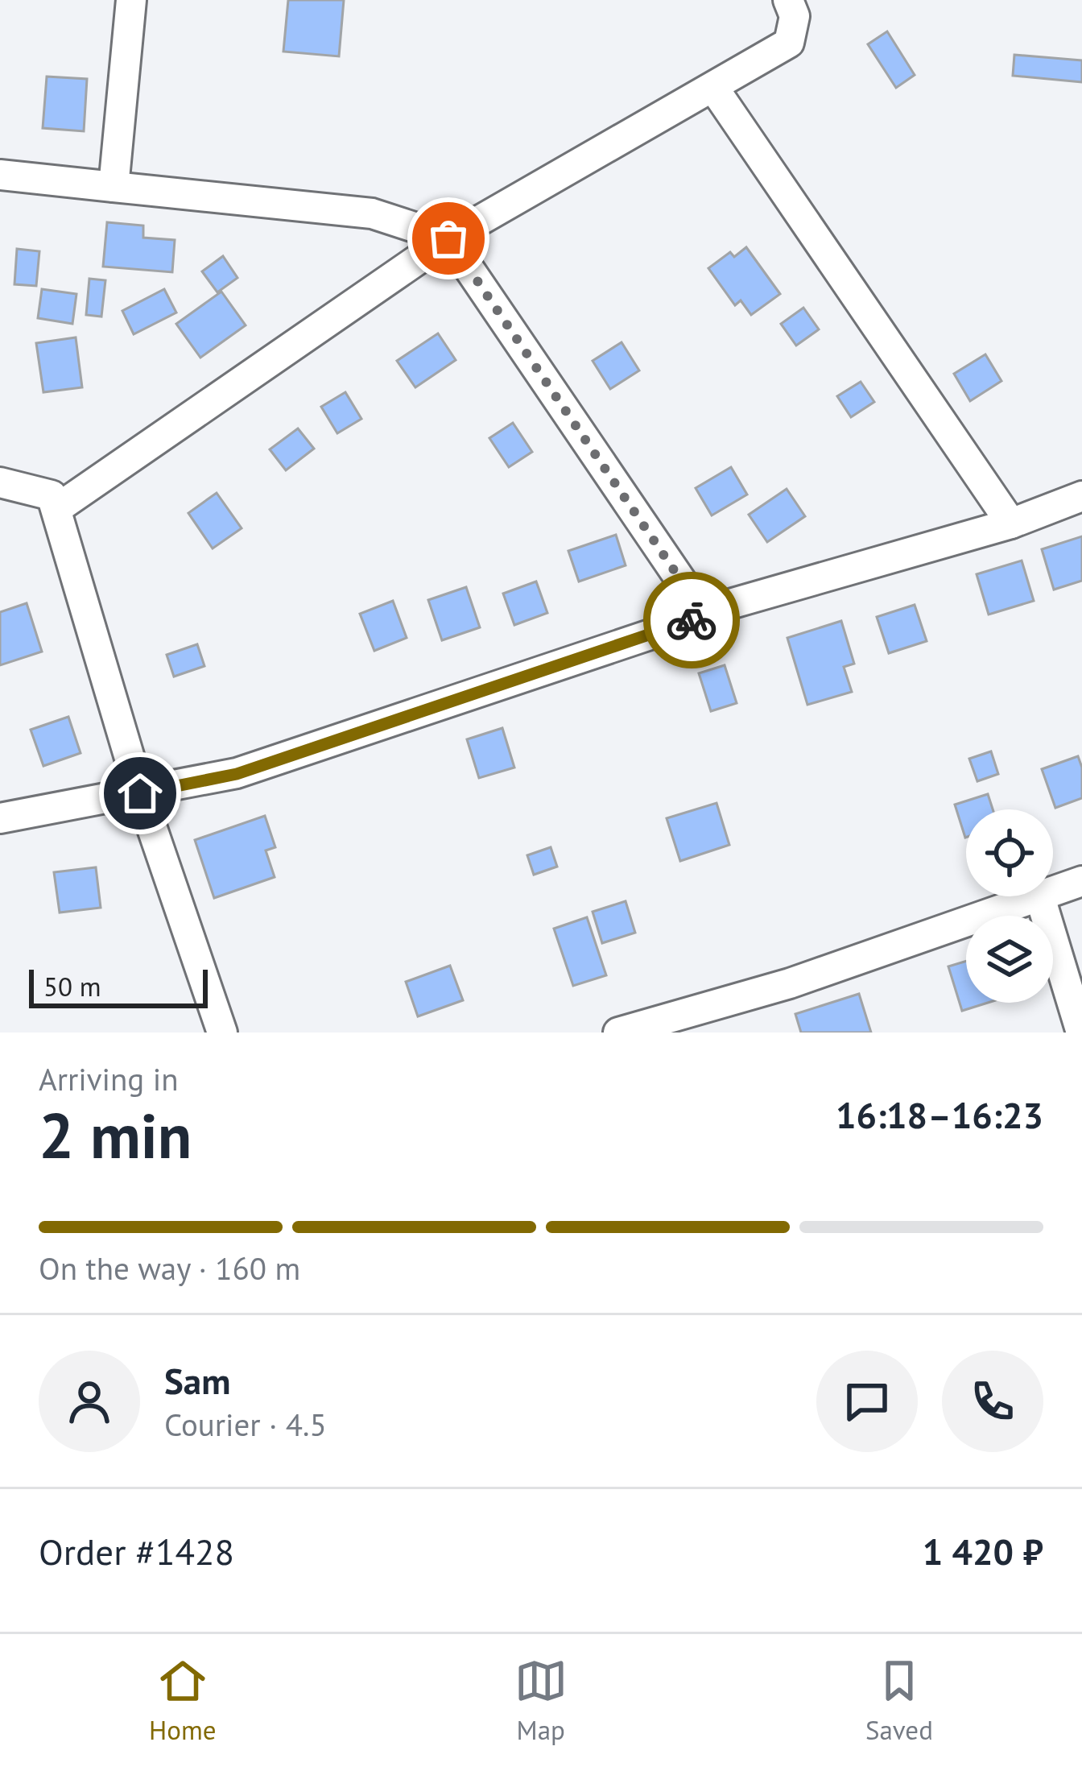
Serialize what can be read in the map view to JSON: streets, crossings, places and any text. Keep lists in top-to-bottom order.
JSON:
{
  "scale_bar": "50 m",
  "page": {
    "scale": "50 m",
    "heading": ["2 min", "Arriving in", "16:18–16:23"],
    "panel": [
      "Sam",
      "Courier · 4.5",
      "Order #1428",
      "1 420 ₽"
    ],
    "bar": "On the way · 160 m",
    "tabs": ["Home", "Map", "Saved"]
  }
}
